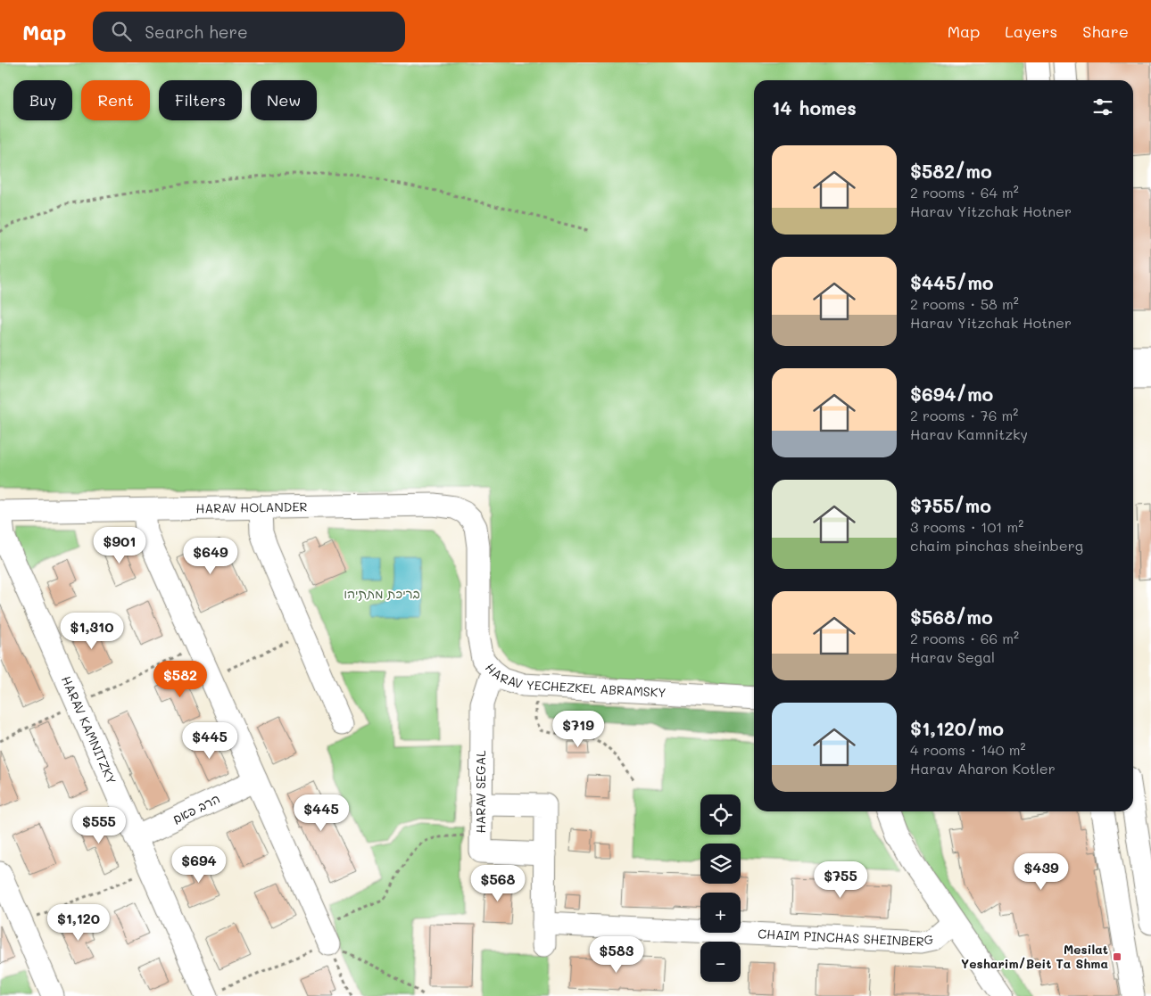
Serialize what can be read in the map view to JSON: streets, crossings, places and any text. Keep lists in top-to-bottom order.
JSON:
{
  "streets": {
    "street": [
      "HARAV HOLANDER",
      "HARAV YECHEZKEL ABRAMSKY",
      "HARAV KAMNITZKY",
      "HARAV SEGAL",
      "הרב פאם",
      "CHAIM PINCHAS SHEINBERG"
    ]
  },
  "crossings": [
    ["HARAV HOLANDER", "HARAV YECHEZKEL ABRAMSKY"],
    ["HARAV HOLANDER", "HARAV KAMNITZKY"],
    ["HARAV YECHEZKEL ABRAMSKY", "HARAV SEGAL"],
    ["HARAV KAMNITZKY", "הרב פאם"],
    ["HARAV SEGAL", "CHAIM PINCHAS SHEINBERG"]
  ],
  "parks": ["בריכת מתתיהו"],
  "places": {
    "transit": ["Mesilat Yesharim/Beit Ta Shma"]
  },
  "page": {
    "header": "Map",
    "search": "Search here",
    "nav": ["Map", "Layers", "Share"],
    "chip": [
      "Buy",
      "Rent",
      "Filters",
      "New"
    ],
    "heading": "14 homes",
    "list": [
      {
        "name": "$582/mo",
        "note": "2 rooms · 64 m² · Harav Yitzchak Hotner"
      },
      {
        "name": "$445/mo",
        "note": "2 rooms · 58 m² · Harav Yitzchak Hotner"
      },
      {
        "name": "$694/mo",
        "note": "2 rooms · 76 m² · Harav Kamnitzky"
      },
      {
        "name": "$755/mo",
        "note": "3 rooms · 101 m² · chaim pinchas sheinberg"
      },
      {
        "name": "$568/mo",
        "note": "2 rooms · 66 m² · Harav Segal"
      },
      {
        "name": "$1,120/mo",
        "note": "4 rooms · 140 m² · Harav Aharon Kotler"
      }
    ],
    "price": [
      "$901",
      "$649",
      "$1,310",
      "$582",
      "$719",
      "$445",
      "$445",
      "$555",
      "$694",
      "$439",
      "$755",
      "$568",
      "$1,120",
      "$583"
    ],
    "map_buttons": ["+", "−"]
  }
}
